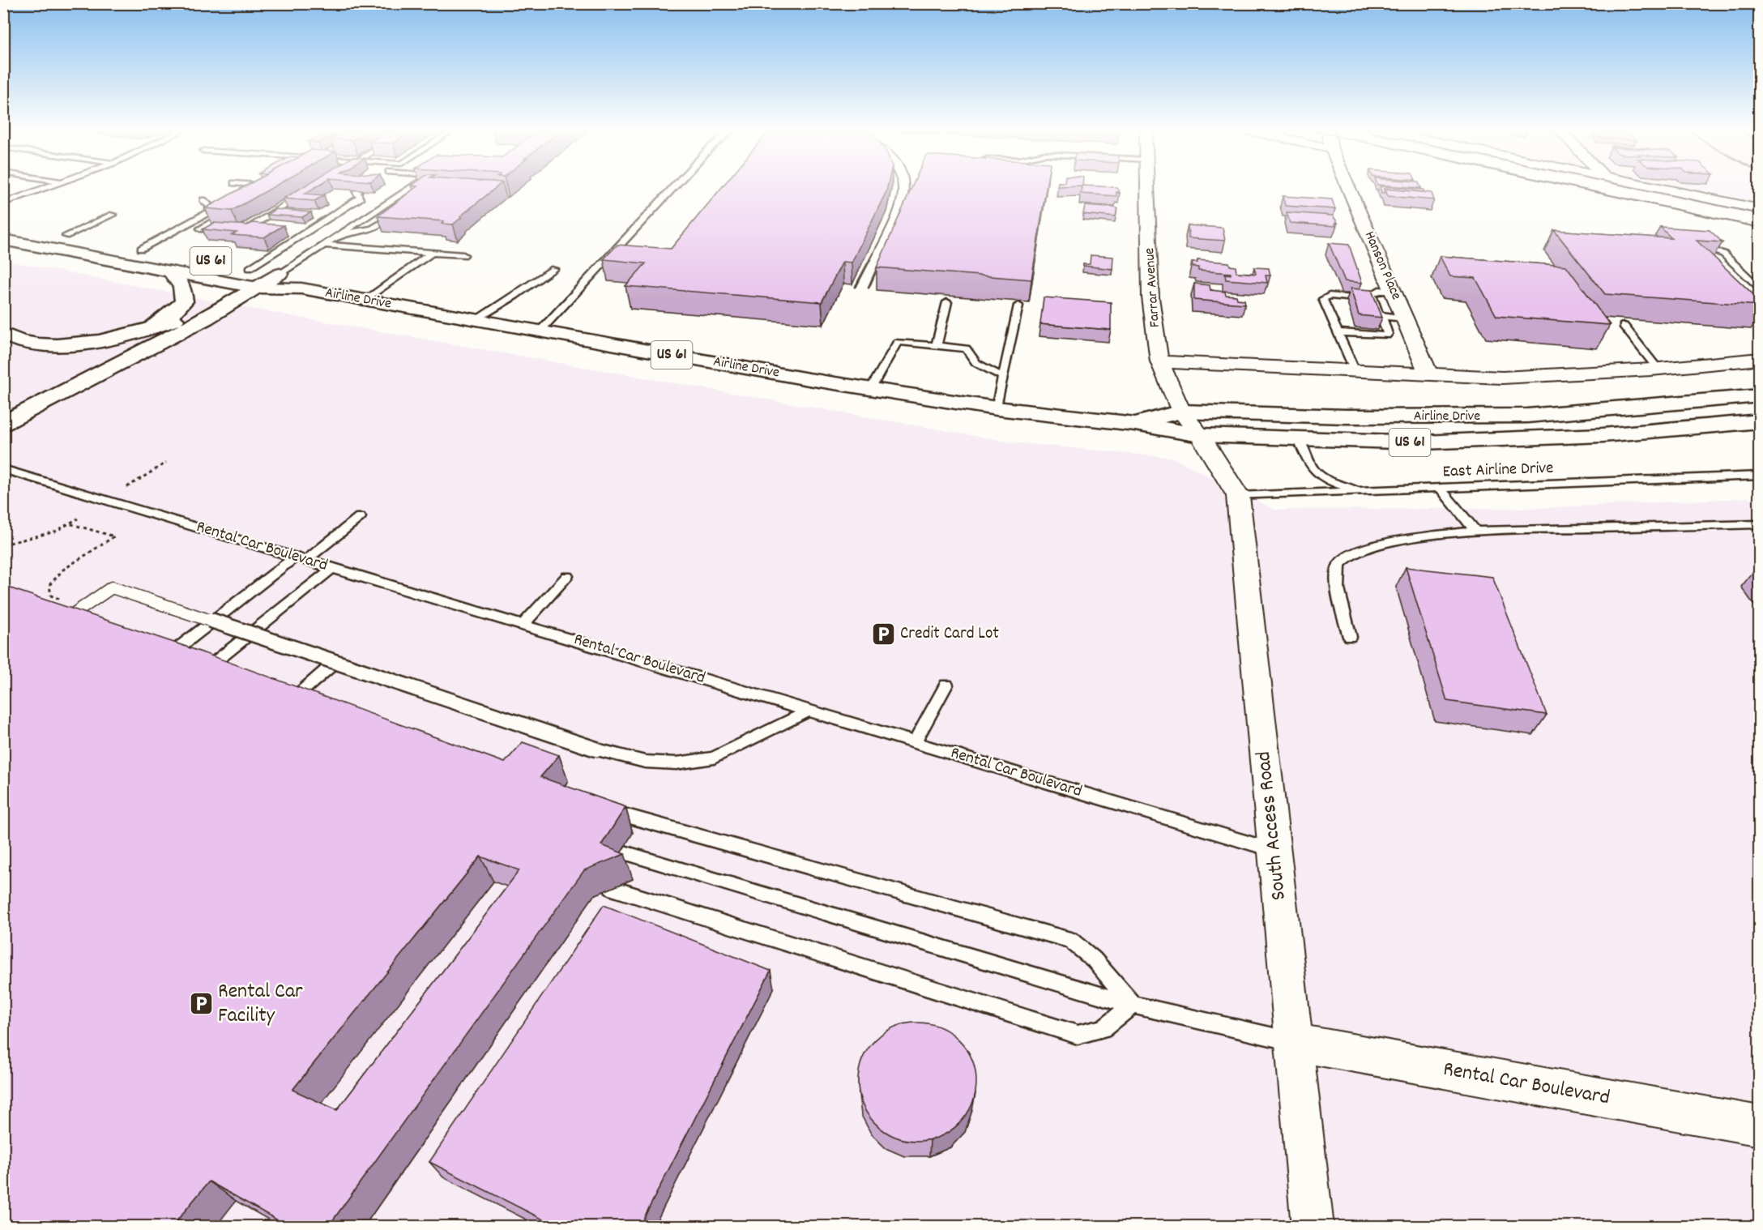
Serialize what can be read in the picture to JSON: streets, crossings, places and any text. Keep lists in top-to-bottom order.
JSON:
{
  "streets": {
    "main road": ["US 61", "Airline Drive"],
    "street": [
      "Hanson Place",
      "Farrar Avenue",
      "Rental Car Boulevard",
      "South Access Road"
    ],
    "lane": ["East Airline Drive"]
  },
  "crossings": [
    ["Farrar Avenue", "Airline Drive"],
    ["Farrar Avenue", "South Access Road"],
    ["Airline Drive", "South Access Road"],
    ["East Airline Drive", "South Access Road"],
    ["Rental Car Boulevard", "South Access Road"]
  ],
  "places": {
    "parking": ["Credit Card Lot", "Rental Car Facility"]
  }
}
